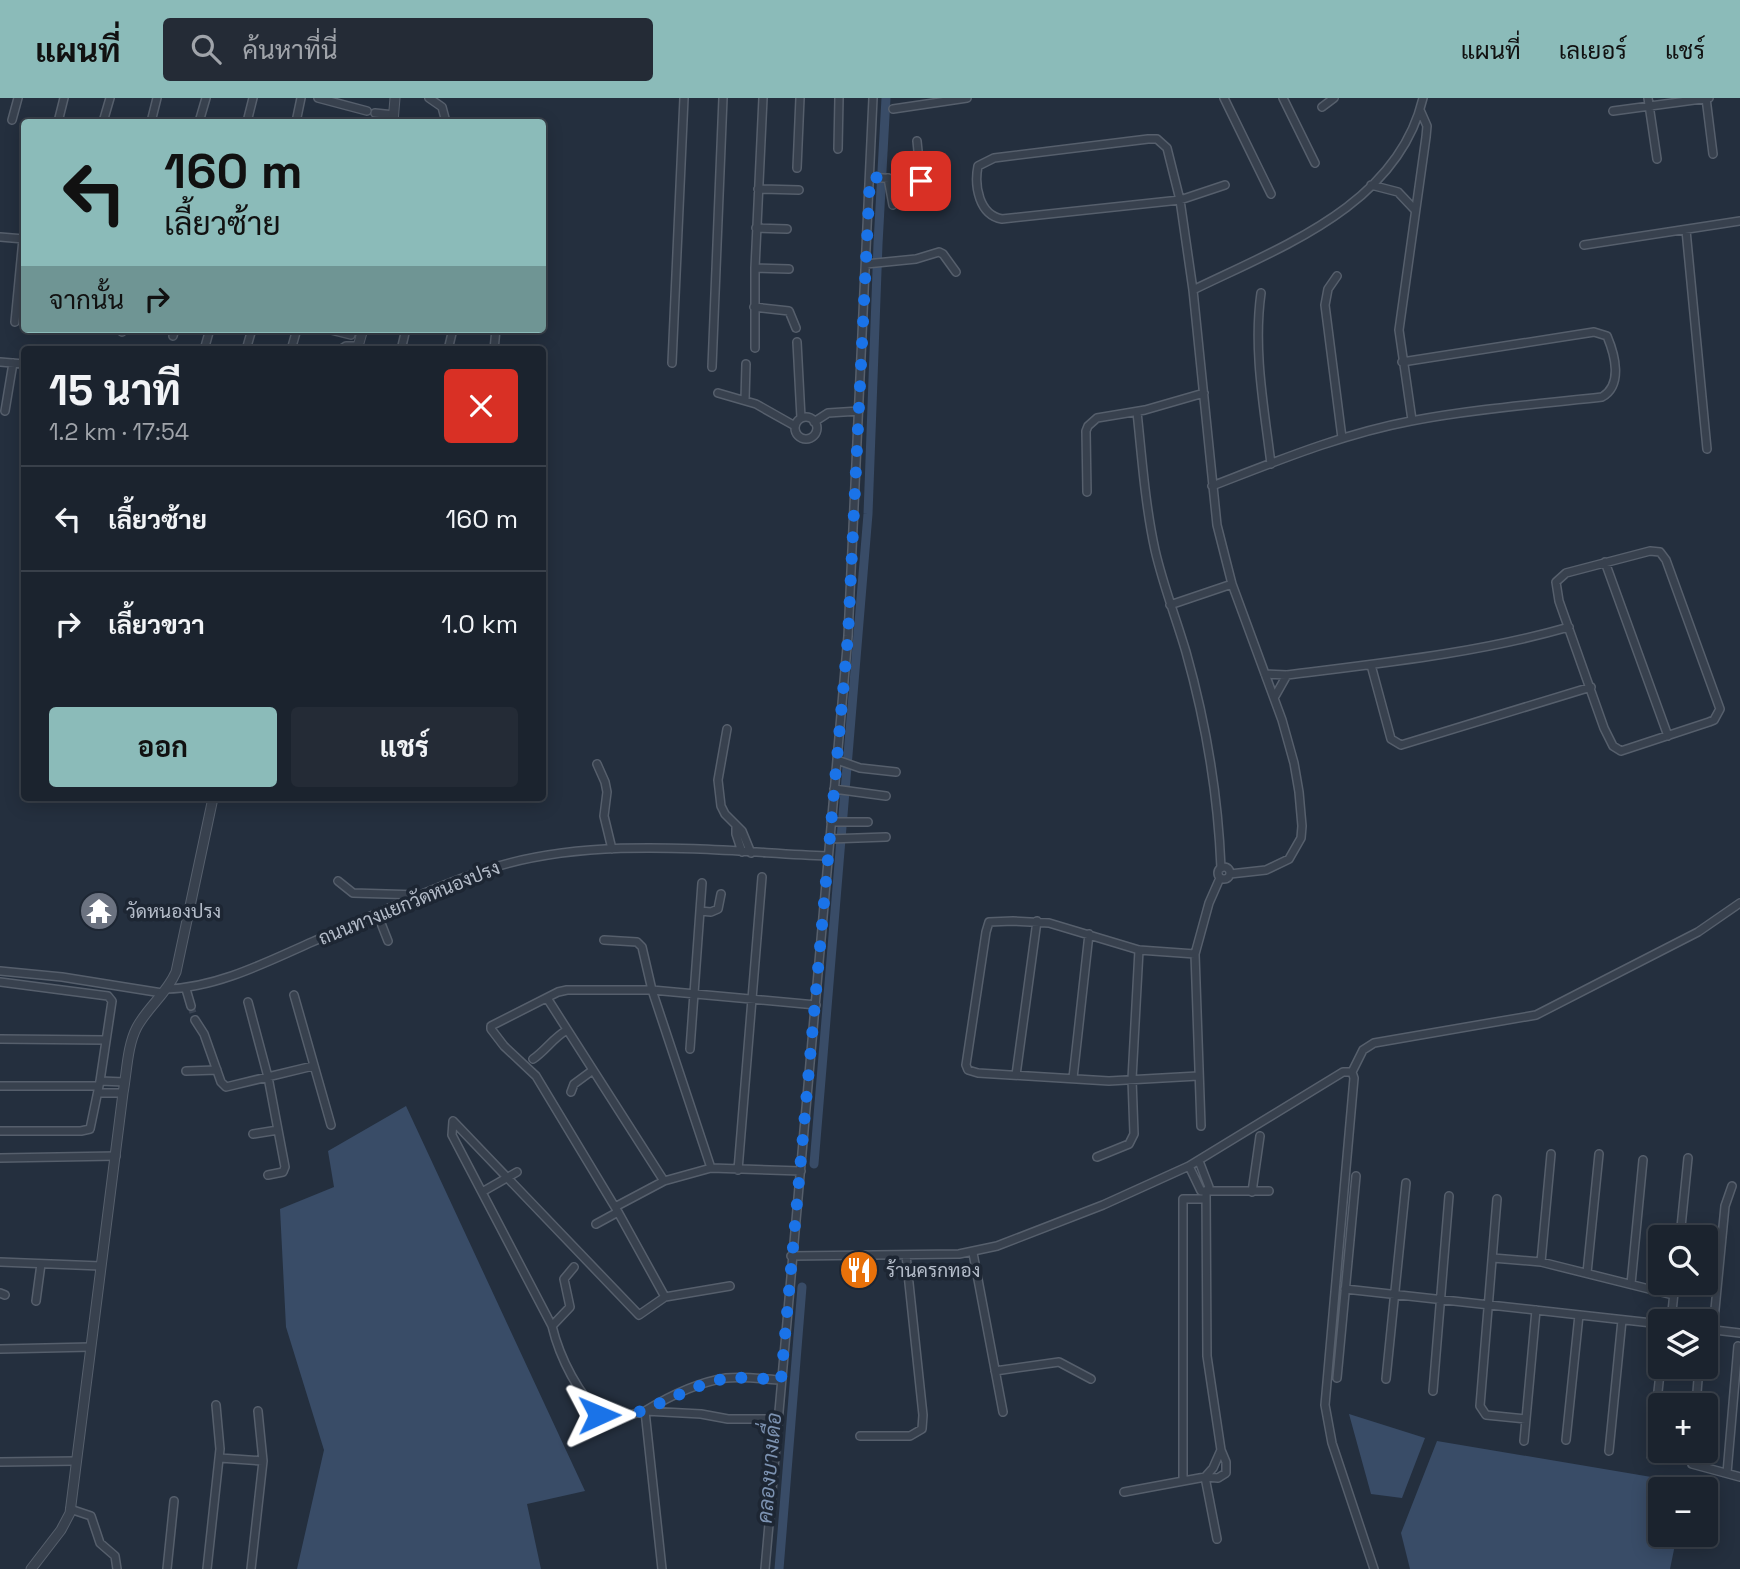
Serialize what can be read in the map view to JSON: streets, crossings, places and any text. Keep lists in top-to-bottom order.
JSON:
{
  "streets": {
    "street": ["ถนนทางแยกวัดหนองปรง"]
  },
  "water": ["คลองบางเดื่อ"],
  "places": {
    "temple": ["วัดหนองปรง"],
    "restaurant": ["ร้านครกทอง"]
  },
  "page": {
    "header": "แผนที่",
    "search": "ค้นหาที่นี่",
    "nav": ["แผนที่", "เลเยอร์", "แชร์"],
    "turn": ["160 m", "เลี้ยวซ้าย"],
    "then": "จากนั้น",
    "heading": ["15 นาที", "1.2 km · 17:54"],
    "list": [
      {
        "name": "เลี้ยวซ้าย",
        "value": "160 m"
      },
      {
        "name": "เลี้ยวขวา",
        "value": "1.0 km"
      }
    ],
    "buttons": ["ออก", "แชร์"],
    "map_buttons": ["+", "−"]
  }
}
